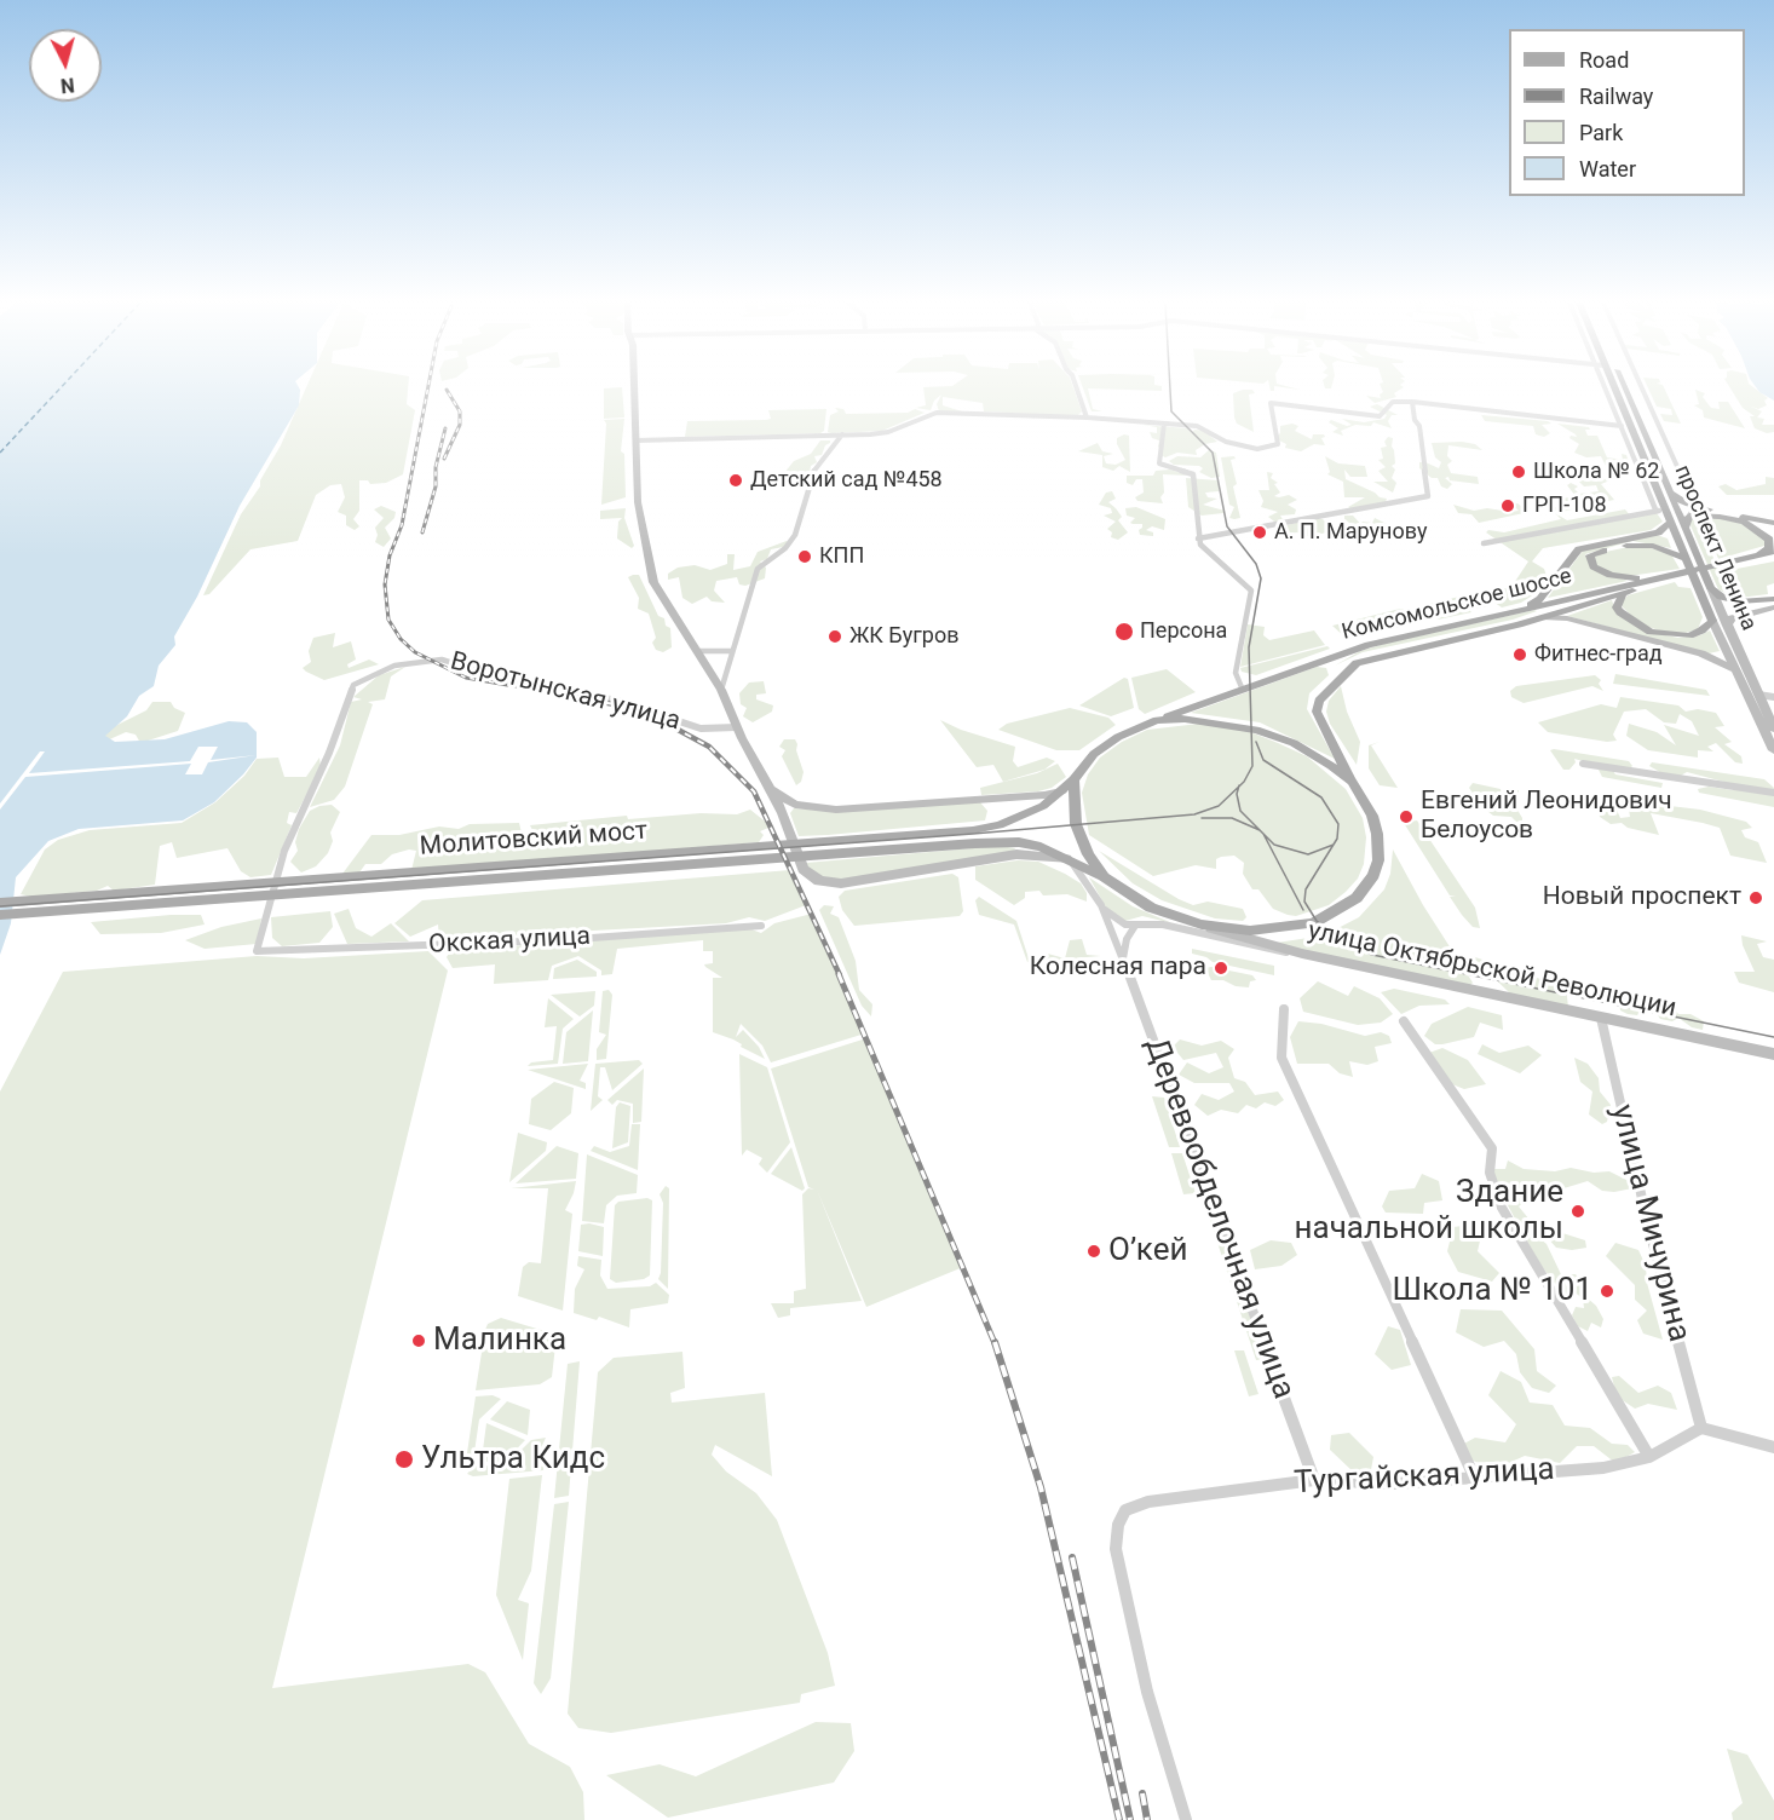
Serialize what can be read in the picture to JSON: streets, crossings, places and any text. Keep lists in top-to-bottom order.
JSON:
{
  "streets": {
    "main road": ["проспект Ленина", "Комсомольское шоссе", "Молитовский мост"],
    "street": [
      "Воротынская улица",
      "Окская улица",
      "улица Октябрьской Революции",
      "Деревообделочная улица",
      "улица Мичурина",
      "Тургайская улица"
    ]
  },
  "crossings": [
    ["Комсомольское шоссе", "Молитовский мост"],
    ["Воротынская улица", "Окская улица"],
    ["улица Октябрьской Революции", "улица Мичурина"],
    ["Деревообделочная улица", "Тургайская улица"],
    ["улица Мичурина", "Тургайская улица"]
  ],
  "places": [
    "Школа № 62",
    "Детский сад №458",
    "ГРП-108",
    "А. П. Марунову",
    "КПП",
    "Персона",
    "ЖК Бугров",
    "Фитнес-град",
    "Евгений Леонидович Белоусов",
    "Новый проспект",
    "Колесная пара",
    "Здание начальной школы",
    "О’кей",
    "Школа № 101",
    "Малинка",
    "Ультра Кидс"
  ],
  "legend": [
    "Road",
    "Railway",
    "Park",
    "Water"
  ],
  "north": "bottom"
}
